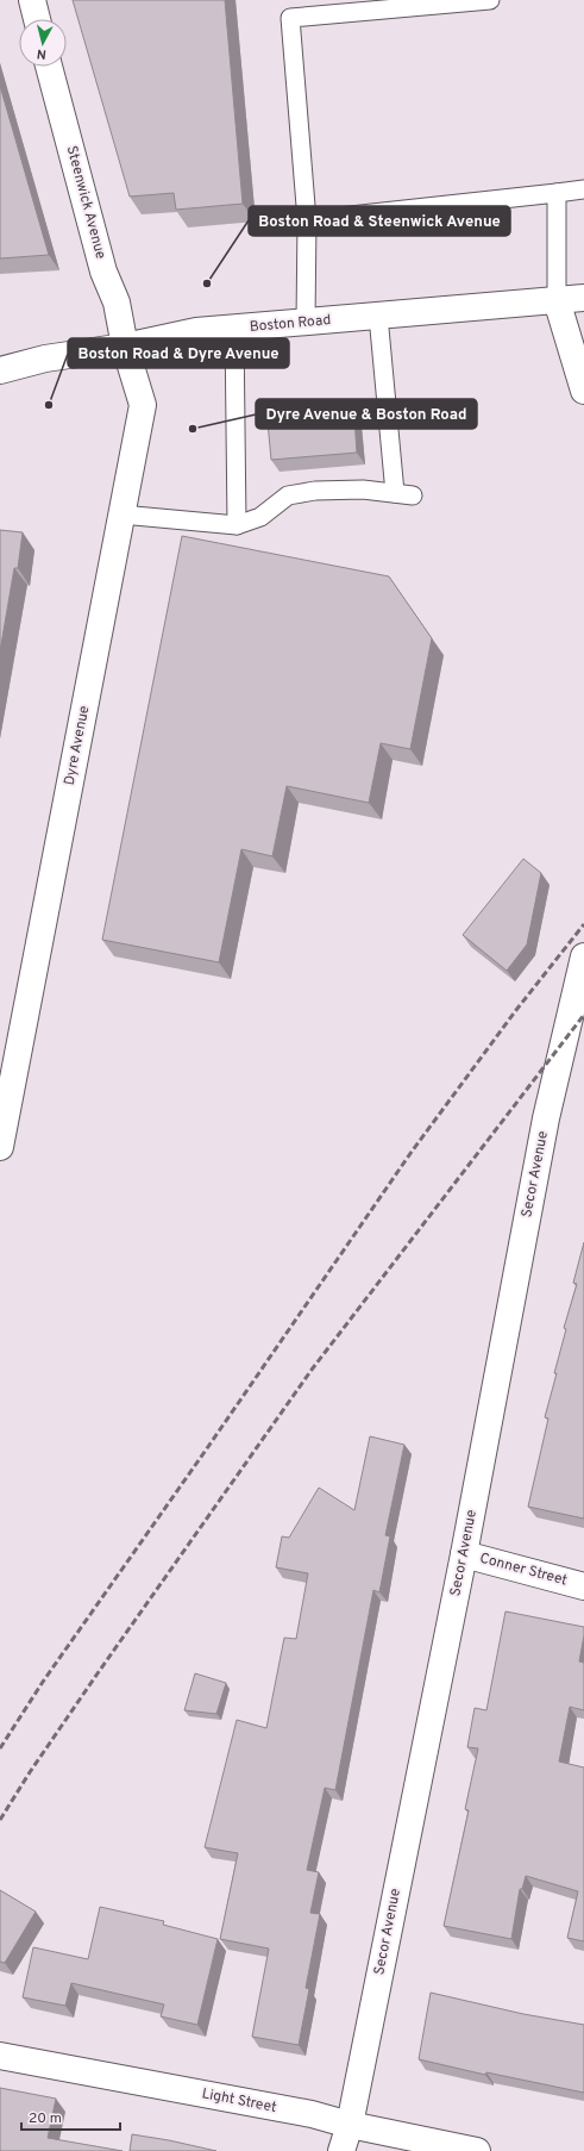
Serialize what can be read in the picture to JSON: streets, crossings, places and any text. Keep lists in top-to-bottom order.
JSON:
{
  "streets": {
    "street": [
      "Steenwick Avenue",
      "Boston Road",
      "Dyre Avenue",
      "Secor Avenue",
      "Conner Street",
      "Light Street"
    ]
  },
  "crossings": [
    ["Steenwick Avenue", "Boston Road"],
    ["Steenwick Avenue", "Dyre Avenue"],
    ["Boston Road", "Dyre Avenue"],
    ["Secor Avenue", "Conner Street"],
    ["Secor Avenue", "Light Street"]
  ],
  "places": ["Boston Road & Steenwick Avenue", "Boston Road & Dyre Avenue", "Dyre Avenue & Boston Road"],
  "scale_bar": "20 m",
  "north": "bottom"
}
